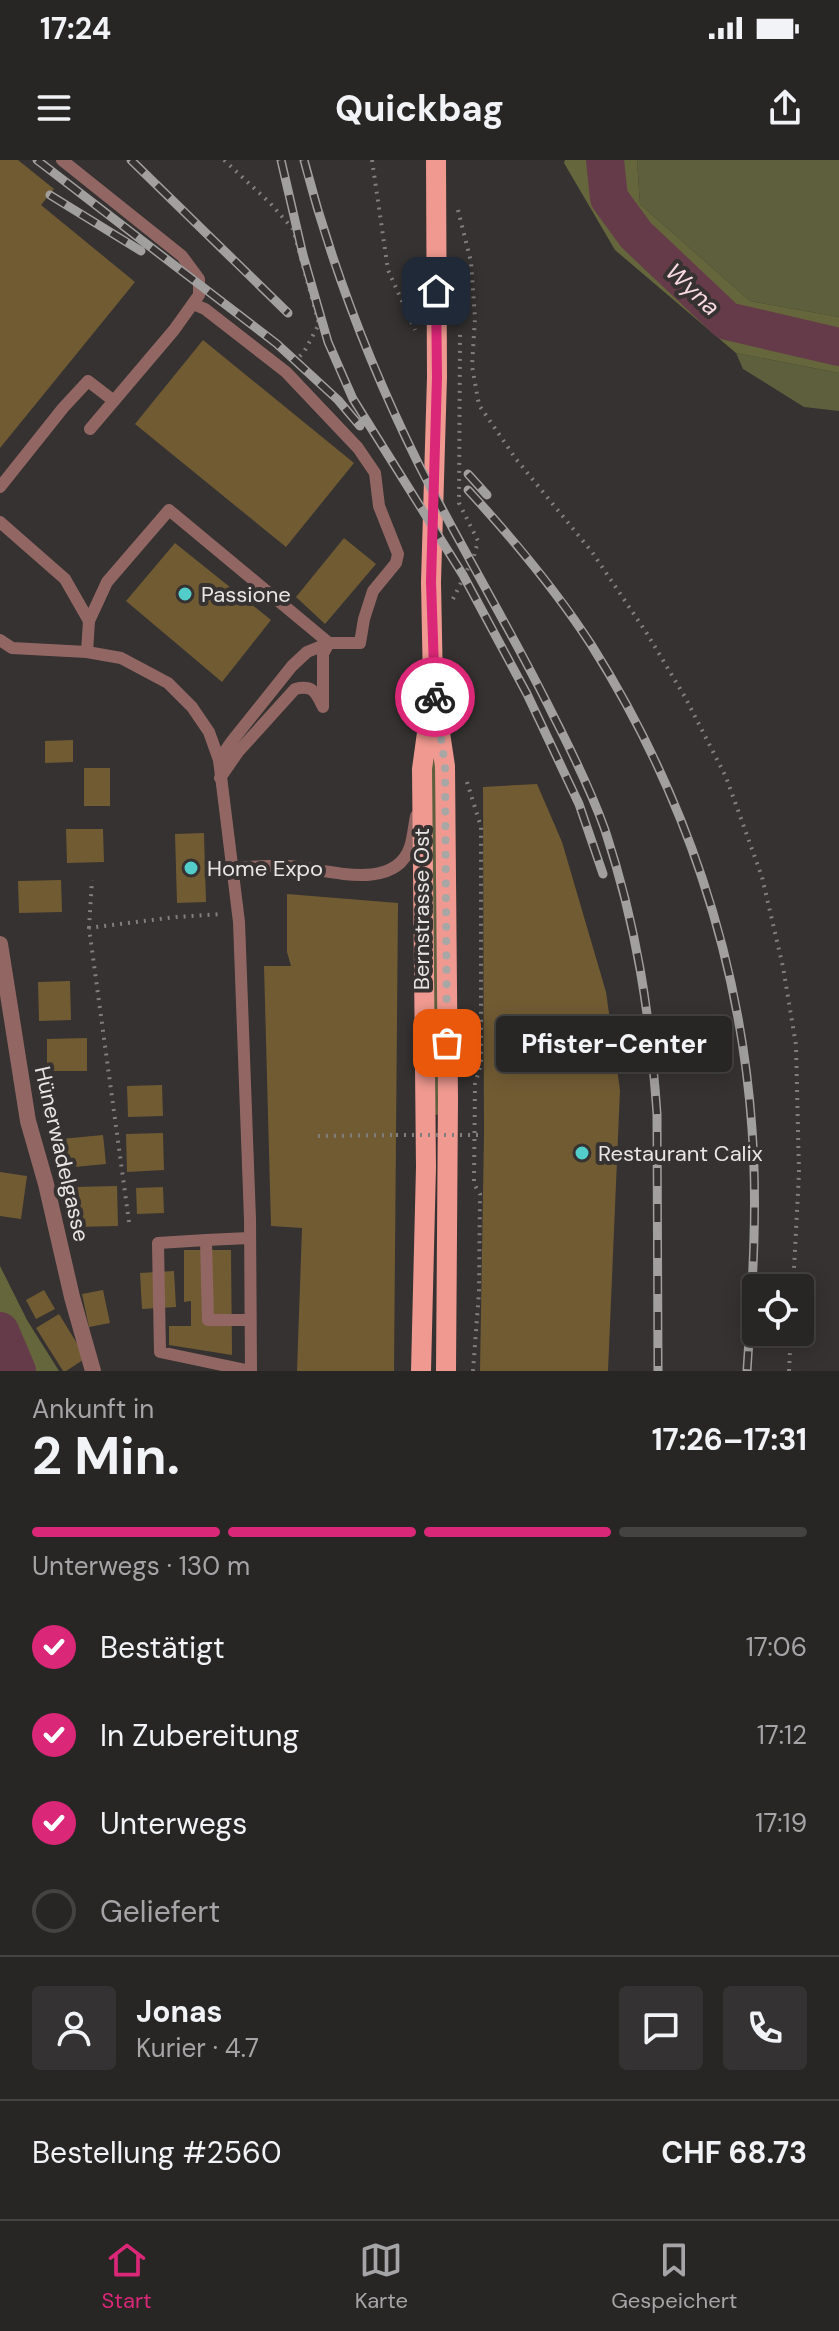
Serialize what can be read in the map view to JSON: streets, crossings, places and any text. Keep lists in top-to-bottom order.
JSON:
{
  "streets": {
    "main road": ["Bernstrasse Ost"],
    "street": ["Hünerwadelgasse"]
  },
  "water": ["Wyna"],
  "places": [
    "Passione",
    "Home Expo",
    "Pfister-Center",
    "Restaurant Calix"
  ],
  "page": {
    "status": "17:24",
    "header": "Quickbag",
    "bubble": "Pfister-Center",
    "heading": ["2 Min.", "Ankunft in", "17:26–17:31"],
    "panel": [
      "Jonas",
      "Kurier · 4.7",
      "Bestellung #2560",
      "CHF 68.73"
    ],
    "bar": "Unterwegs · 130 m",
    "list": [
      ["Bestätigt", "17:06"],
      ["In Zubereitung", "17:12"],
      ["Unterwegs", "17:19"],
      "Geliefert"
    ],
    "tabs": ["Start", "Karte", "Gespeichert"]
  }
}
